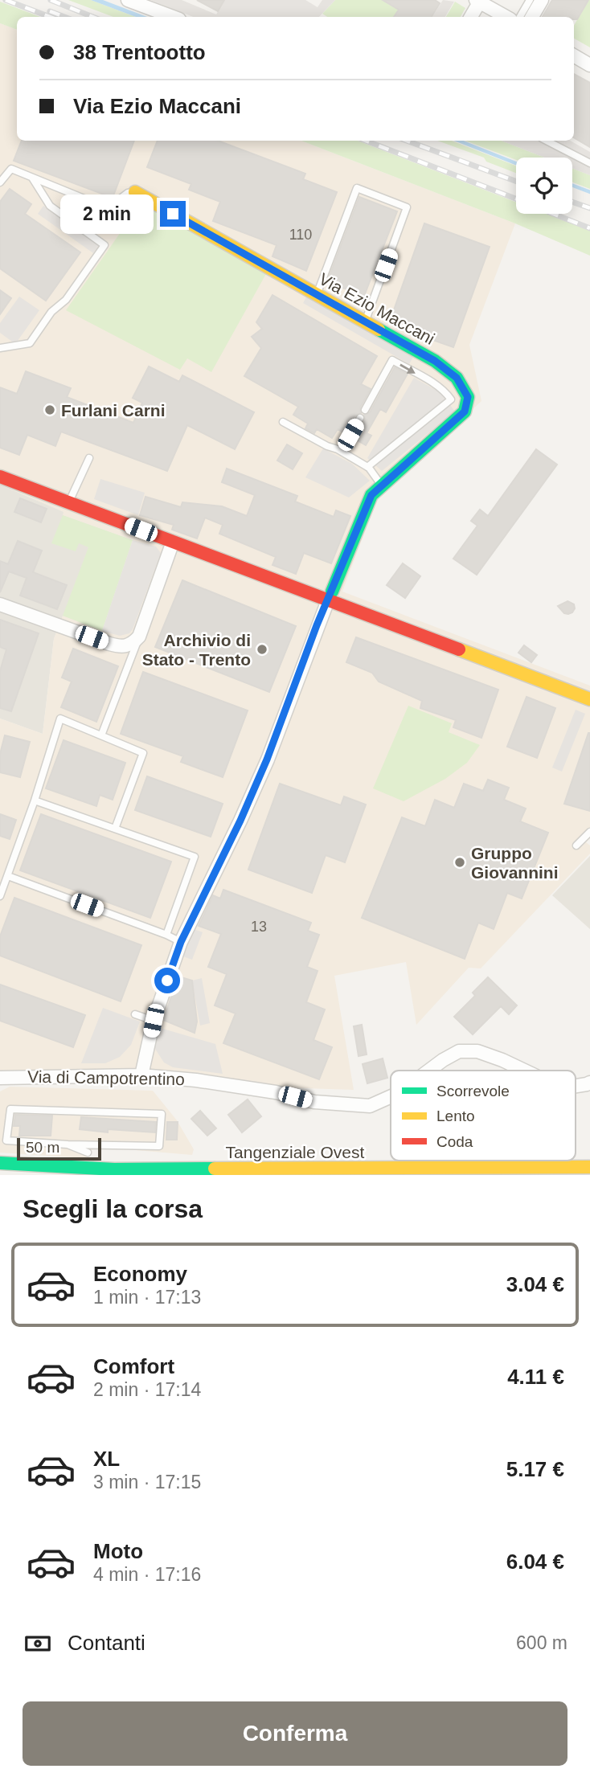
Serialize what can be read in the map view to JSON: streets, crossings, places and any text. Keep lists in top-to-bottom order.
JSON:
{
  "streets": {
    "main road": ["Via Ezio Maccani", "Tangenziale Ovest"],
    "street": ["Via di Campotrentino"]
  },
  "places": ["Furlani Carni", "Archivio di Stato - Trento", "Gruppo Giovannini"],
  "house_numbers": ["110", "13"],
  "legend": ["Scorrevole", "Lento", "Coda"],
  "scale_bar": "50 m",
  "page": {
    "banner": ["38 Trentootto", "Via Ezio Maccani"],
    "bubble": "2 min",
    "scale": "50 m",
    "heading": "Scegli la corsa",
    "list": [
      {
        "name": "Economy",
        "note": "1 min · 17:13",
        "value": "3.04 €"
      },
      {
        "name": "Comfort",
        "note": "2 min · 17:14",
        "value": "4.11 €"
      },
      {
        "name": "XL",
        "note": "3 min · 17:15",
        "value": "5.17 €"
      },
      {
        "name": "Moto",
        "note": "4 min · 17:16",
        "value": "6.04 €"
      }
    ],
    "pay": ["Contanti", "600 m"],
    "buttons": "Conferma"
  }
}
